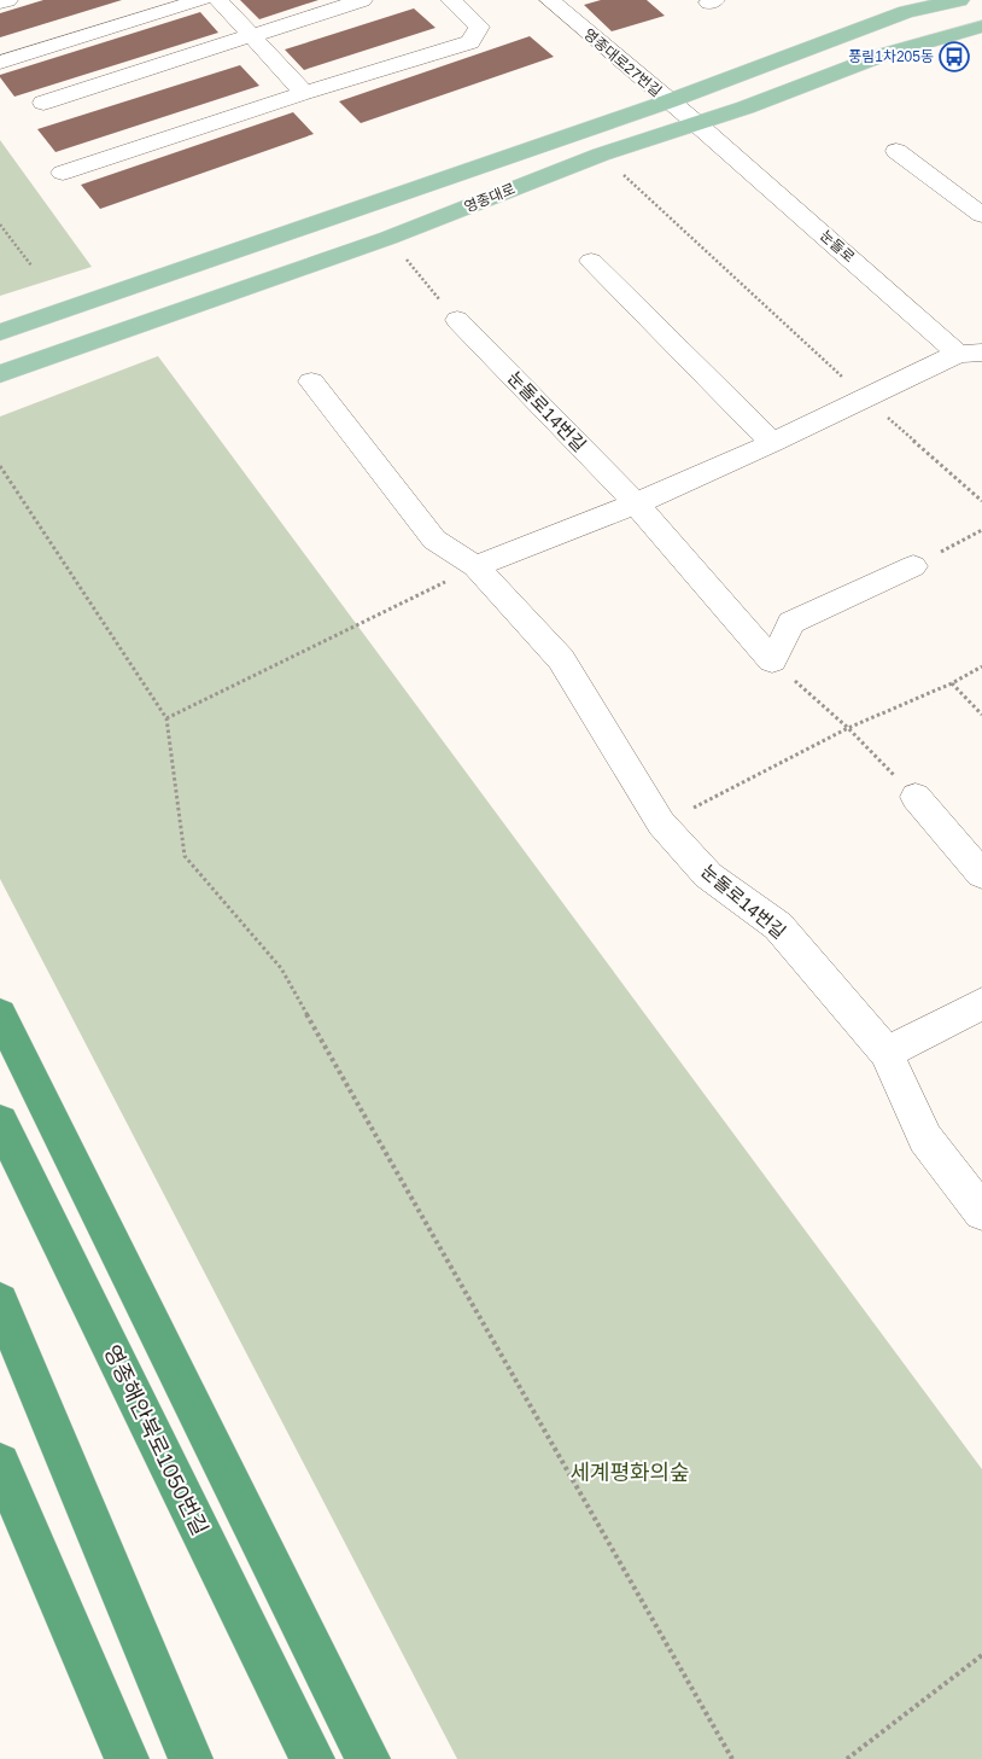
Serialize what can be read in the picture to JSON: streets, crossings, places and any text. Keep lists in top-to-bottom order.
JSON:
{
  "streets": {
    "highway": ["영종해안북로1050번길"],
    "main road": ["영종대로"],
    "street": ["영종대로27번길", "눈돌로", "눈돌로14번길"]
  },
  "crossings": [
    ["영종대로27번길", "영종대로"],
    ["영종대로27번길", "눈돌로"],
    ["영종대로", "눈돌로"]
  ],
  "parks": ["세계평화의숲"],
  "places": {
    "bus stop": ["풍림1차205동"]
  }
}
